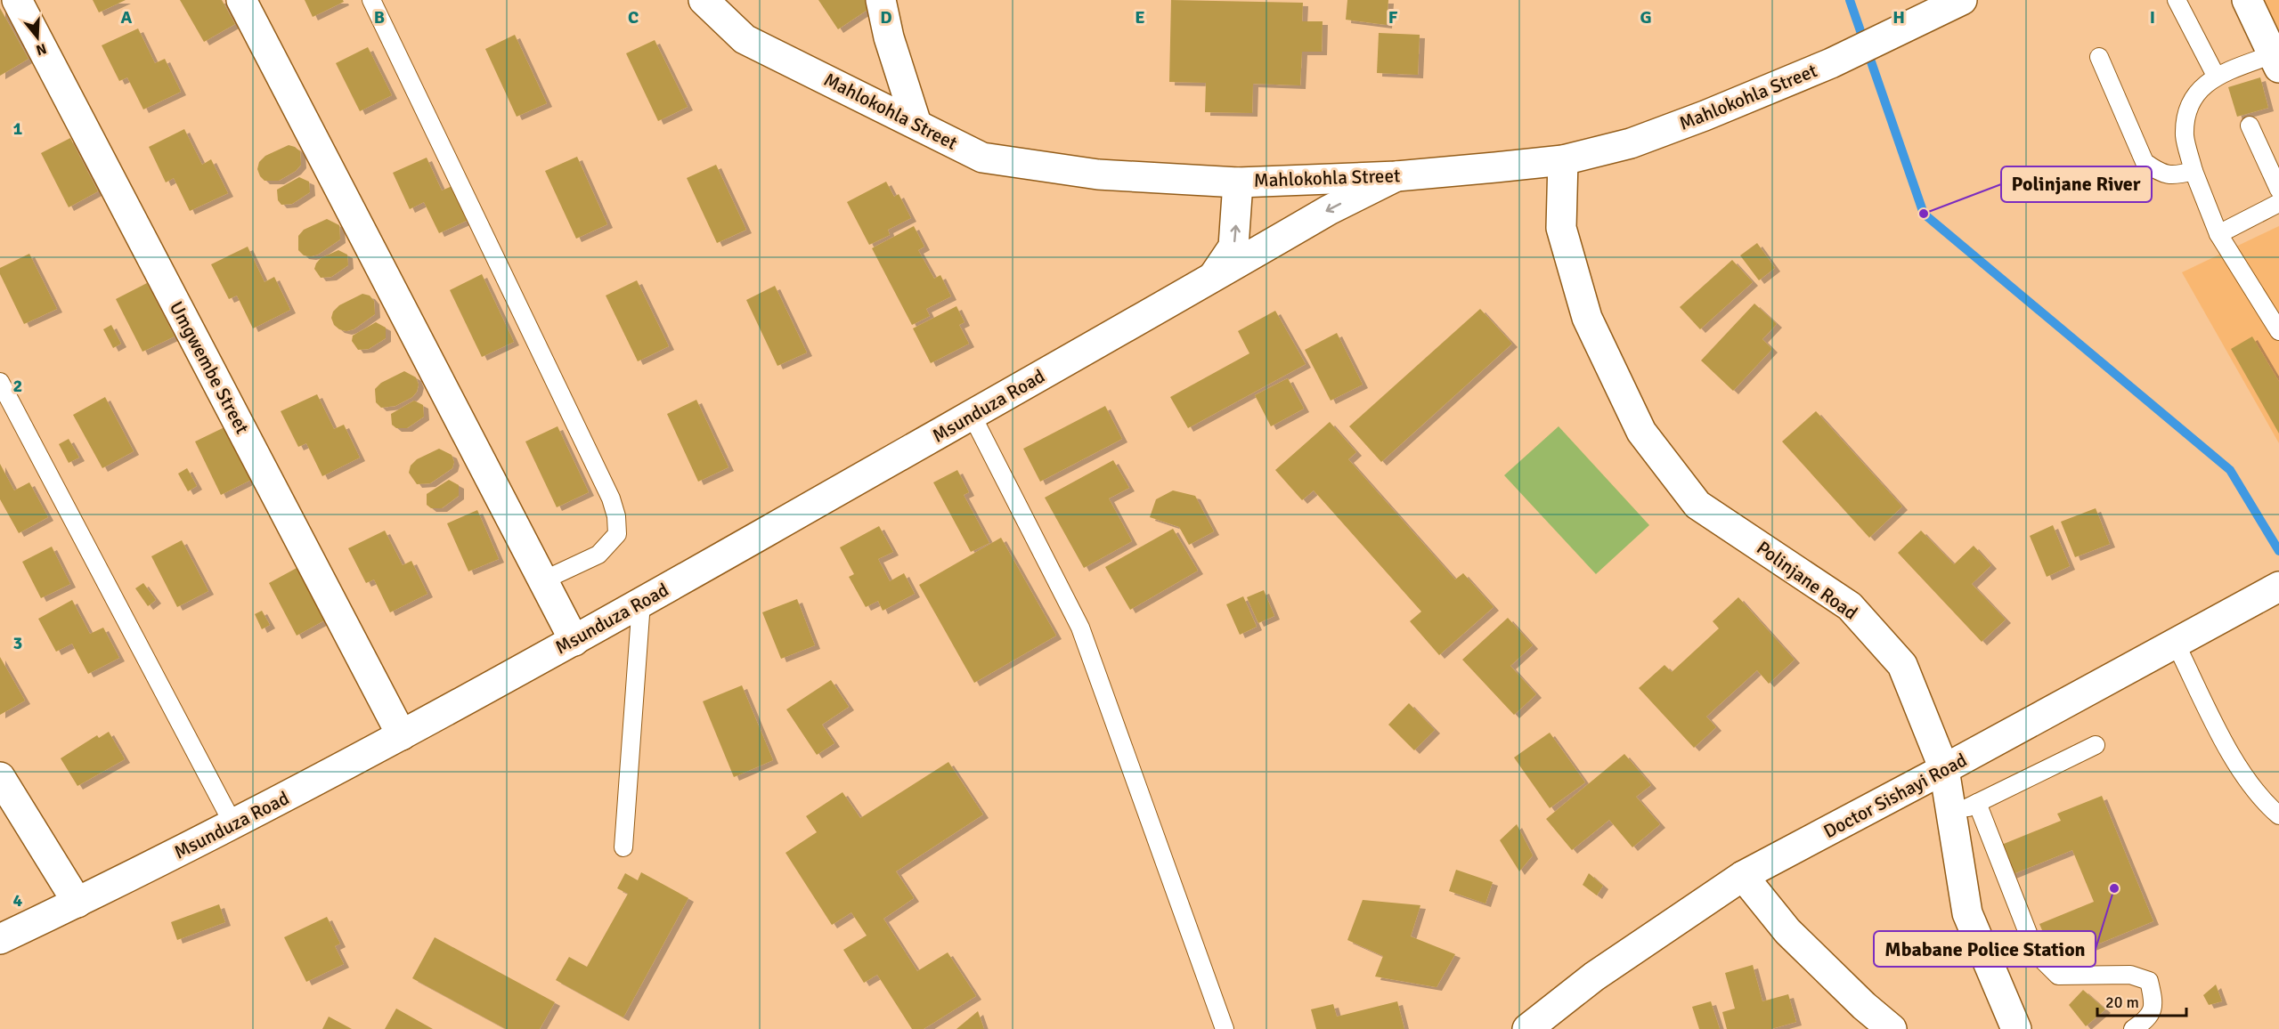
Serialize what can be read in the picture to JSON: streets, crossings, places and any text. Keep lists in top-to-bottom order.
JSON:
{
  "streets": {
    "street": [
      "Mahlokohla Street",
      "Umgwembe Street",
      "Msunduza Road",
      "Polinjane Road",
      "Doctor Sishayi Road"
    ]
  },
  "crossings": [
    ["Mahlokohla Street", "Msunduza Road"],
    ["Mahlokohla Street", "Polinjane Road"],
    ["Umgwembe Street", "Msunduza Road"],
    ["Polinjane Road", "Doctor Sishayi Road"]
  ],
  "places": ["Polinjane River", "Mbabane Police Station"],
  "scale_bar": "20 m",
  "north": "bottom",
  "grid": {
    "columns": [
      "A",
      "B",
      "C",
      "D",
      "E",
      "F",
      "G",
      "H",
      "I"
    ],
    "rows": [
      "1",
      "2",
      "3",
      "4"
    ]
  }
}
